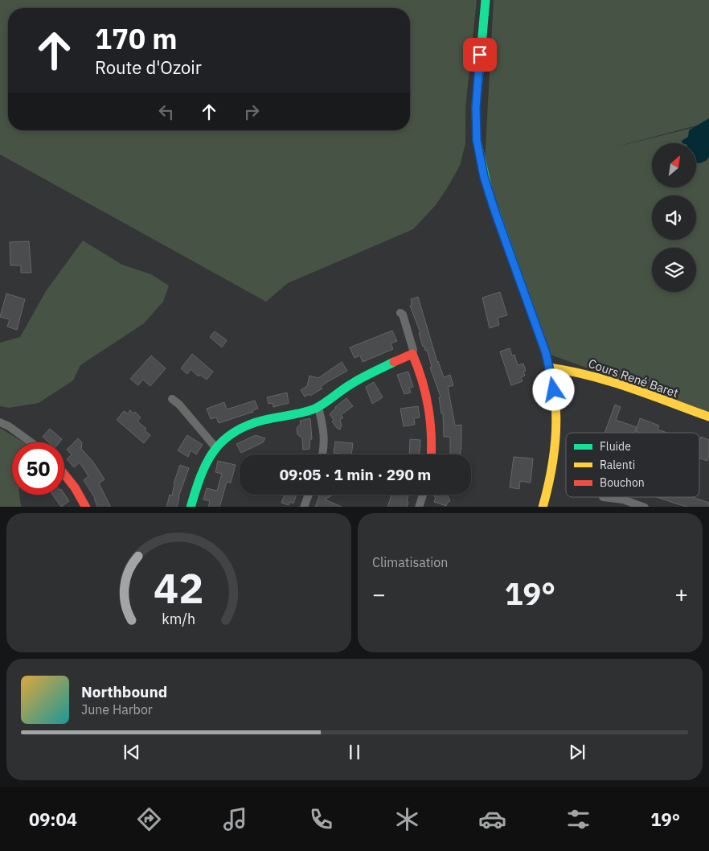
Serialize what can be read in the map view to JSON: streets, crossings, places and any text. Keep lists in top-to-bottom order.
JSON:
{
  "streets": {
    "street": ["Cours René Baret"]
  },
  "legend": ["Fluide", "Ralenti", "Bouchon"],
  "north": "top right",
  "page": {
    "turn": ["170 m", "Route d'Ozoir"],
    "limit": "50",
    "trip": "09:05 · 1 min · 290 m",
    "tile": "Climatisation",
    "heat": ["−", "19°", "+"],
    "song": ["Northbound", "June Harbor"],
    "tabs": ["09:04", "19°"],
    "gauge": ["42", "km/h"]
  }
}
